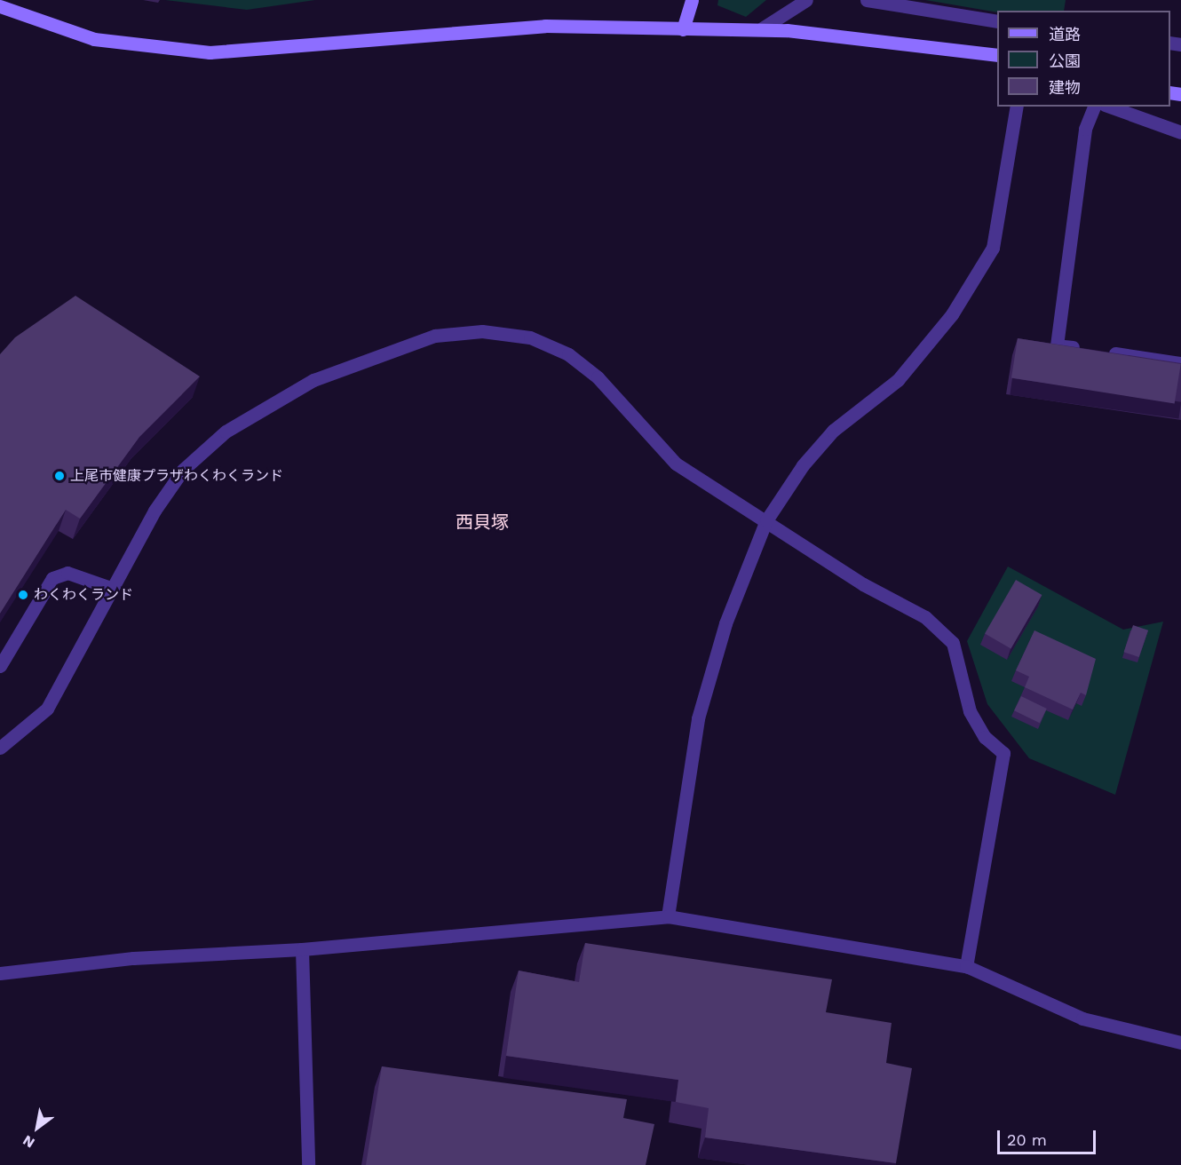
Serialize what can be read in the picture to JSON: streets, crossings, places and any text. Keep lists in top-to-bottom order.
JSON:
{
  "districts": ["西貝塚"],
  "places": ["上尾市健康プラザわくわくランド", "わくわくランド"],
  "legend": ["道路", "公園", "建物"],
  "scale_bar": "20 m",
  "north": "bottom left"
}
